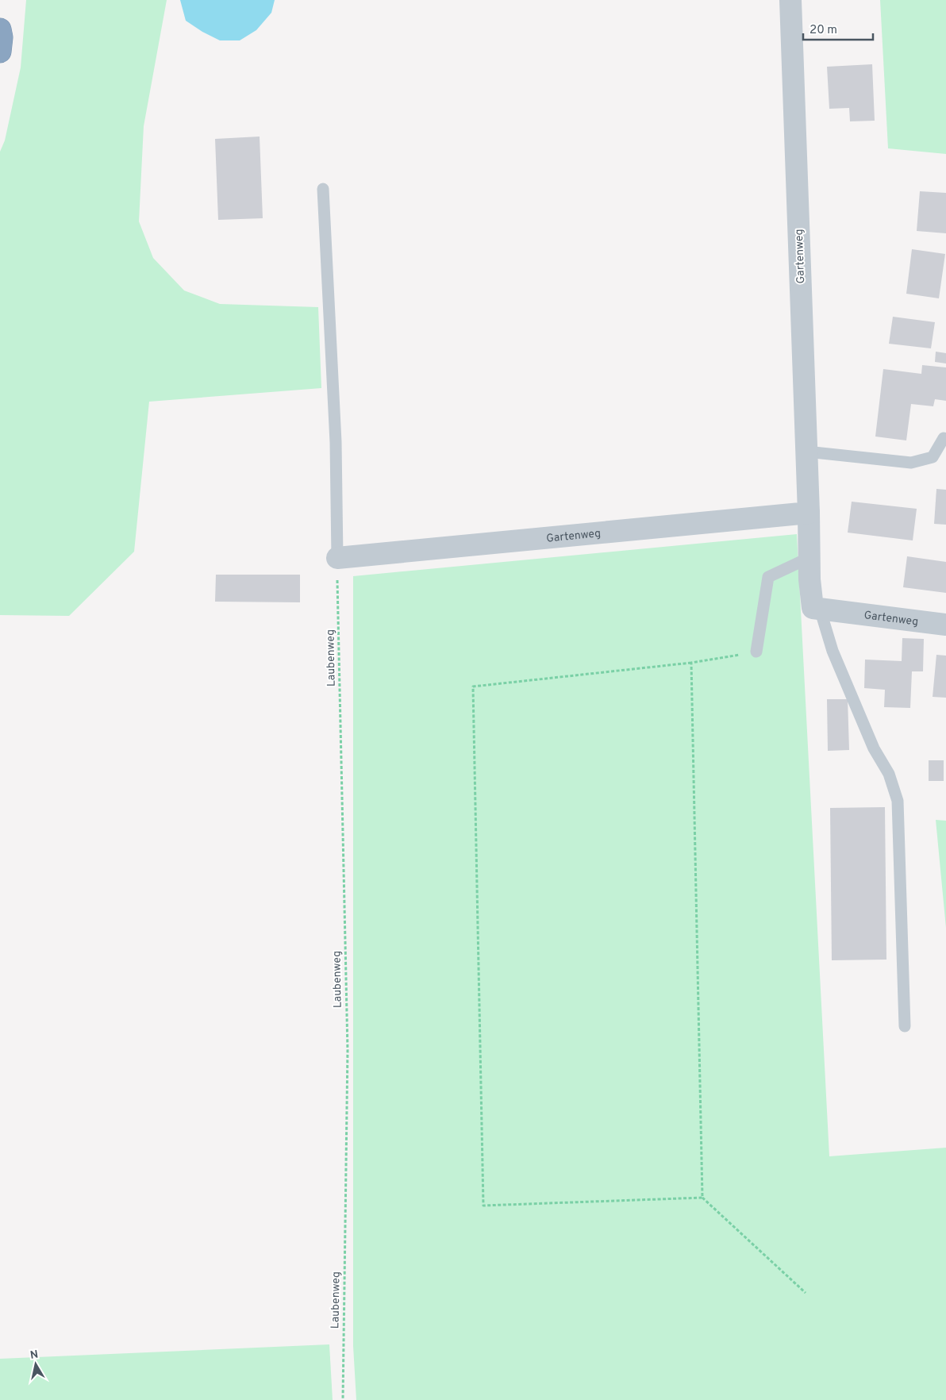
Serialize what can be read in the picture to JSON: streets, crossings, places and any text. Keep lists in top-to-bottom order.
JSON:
{
  "streets": {
    "street": ["Gartenweg"],
    "path": ["Laubenweg"]
  },
  "crossings": [
    ["Gartenweg", "Laubenweg"]
  ],
  "scale_bar": "20 m",
  "north": "top"
}
